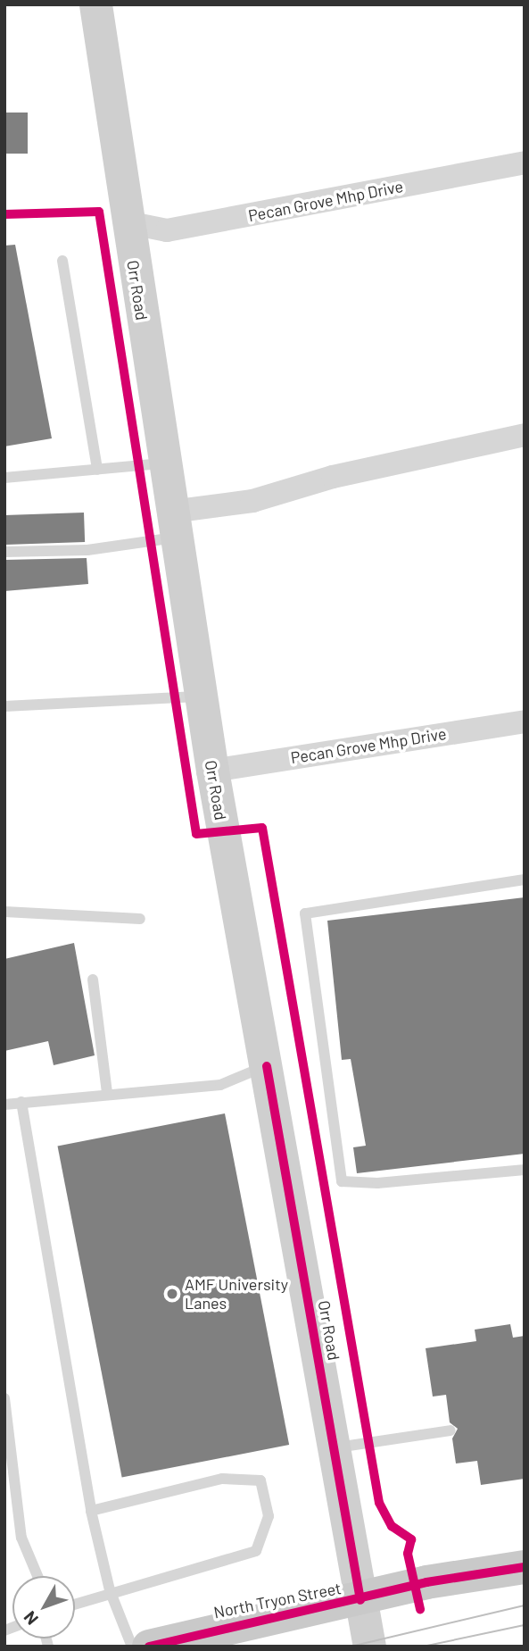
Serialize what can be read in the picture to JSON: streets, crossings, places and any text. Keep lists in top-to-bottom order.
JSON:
{
  "streets": {
    "main road": ["North Tryon Street"],
    "street": ["Pecan Grove Mhp Drive", "Orr Road"]
  },
  "crossings": [
    ["Pecan Grove Mhp Drive", "Orr Road"],
    ["Orr Road", "North Tryon Street"]
  ],
  "places": ["AMF University Lanes"],
  "north": "bottom left"
}
